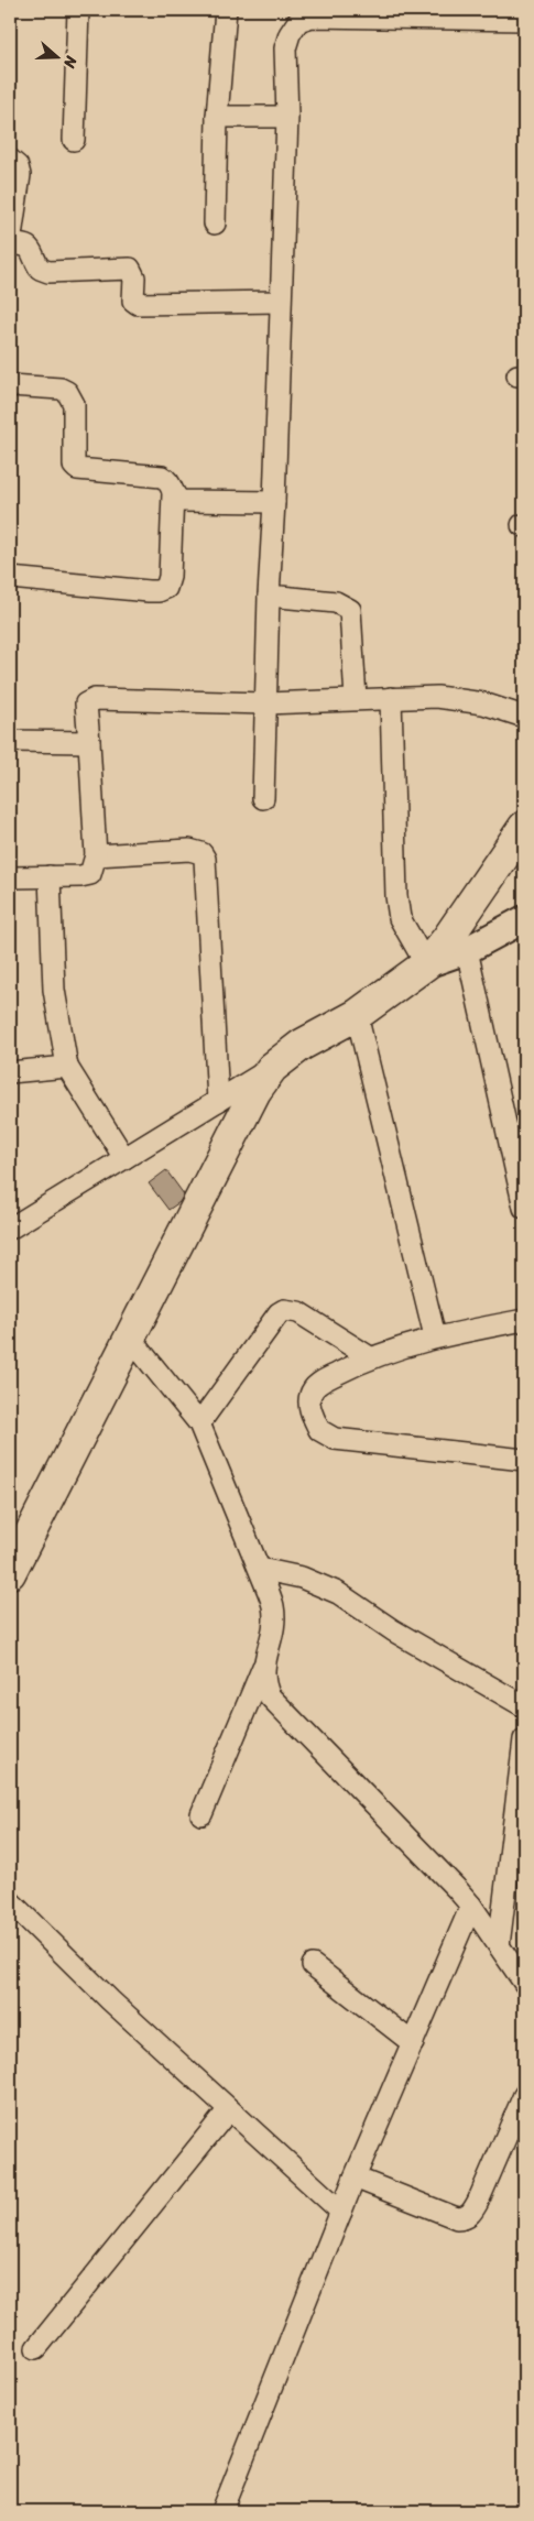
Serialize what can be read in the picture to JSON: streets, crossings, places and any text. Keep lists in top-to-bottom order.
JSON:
{
  "north": "right"
}
